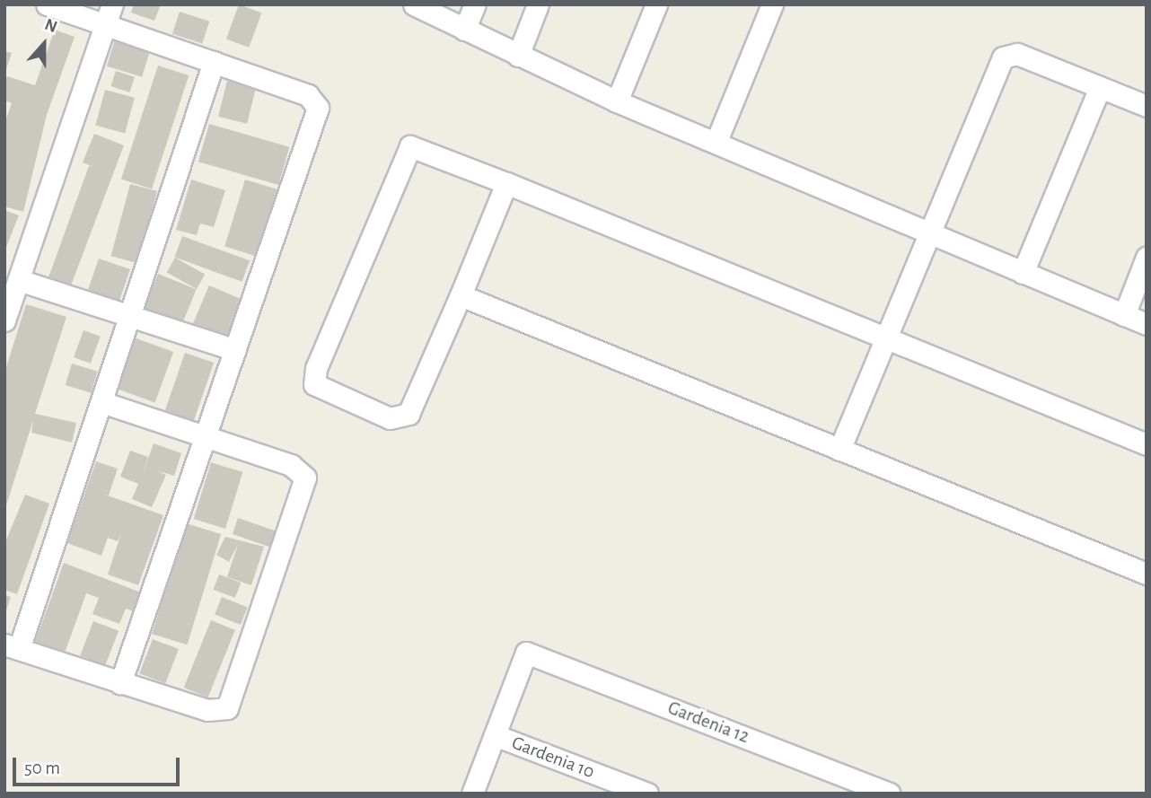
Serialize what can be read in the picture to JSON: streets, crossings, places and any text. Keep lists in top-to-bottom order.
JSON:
{
  "streets": {
    "street": ["Gardenia 12", "Gardenia 10"]
  },
  "crossings": [
    ["Gardenia 12", "Gardenia 10"]
  ],
  "scale_bar": "50 m",
  "north": "top"
}
